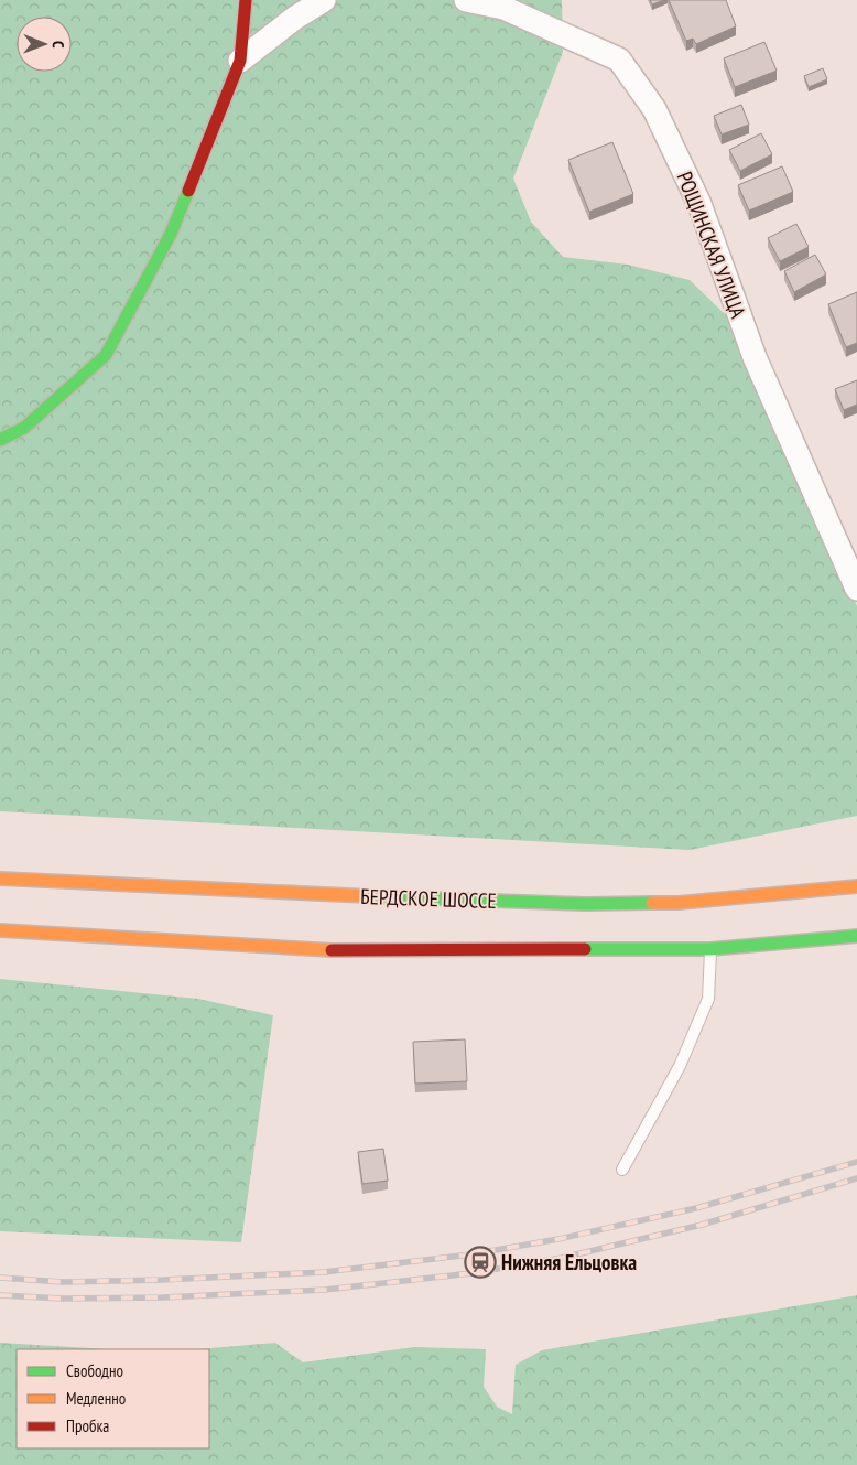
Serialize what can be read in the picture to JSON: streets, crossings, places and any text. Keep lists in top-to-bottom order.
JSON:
{
  "streets": {
    "main road": ["БЕРДСКОЕ ШОССЕ"],
    "street": ["РОЩИНСКАЯ УЛИЦА"]
  },
  "places": {
    "station": ["Нижняя Ельцовка"]
  },
  "legend": ["Свободно", "Медленно", "Пробка"],
  "north": "right"
}
